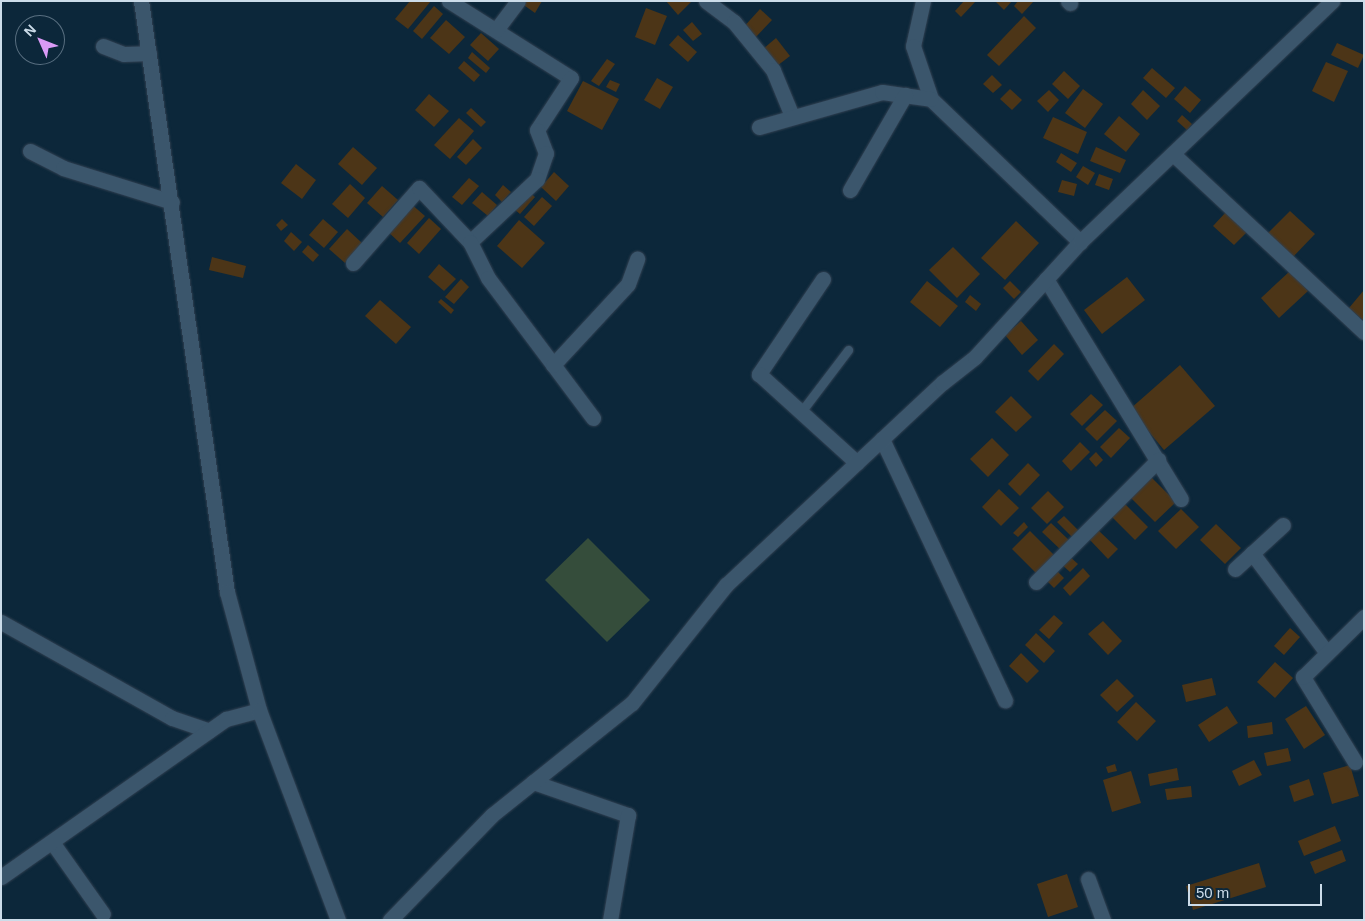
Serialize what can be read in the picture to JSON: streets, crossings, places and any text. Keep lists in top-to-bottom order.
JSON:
{
  "scale_bar": "50 m",
  "north": "top left"
}
